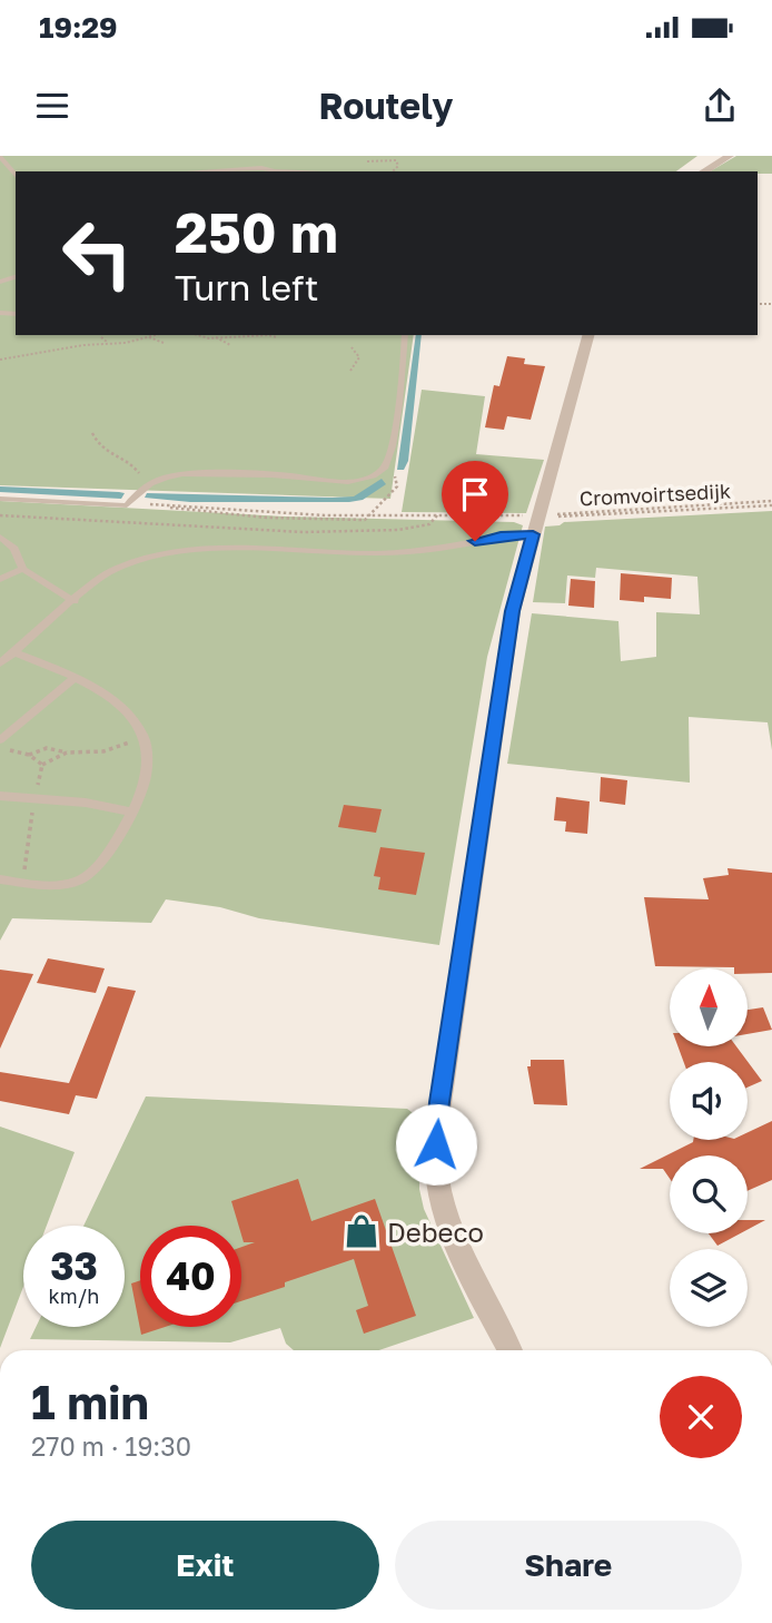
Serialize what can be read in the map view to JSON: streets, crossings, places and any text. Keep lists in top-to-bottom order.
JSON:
{
  "places": {
    "shop": ["Debeco"]
  },
  "north": "top",
  "page": {
    "status": "19:29",
    "header": "Routely",
    "turn": ["250 m", "Turn left"],
    "speed": "33 km/h",
    "limit": "40",
    "heading": ["1 min", "270 m · 19:30"],
    "buttons": ["Exit", "Share"]
  }
}
